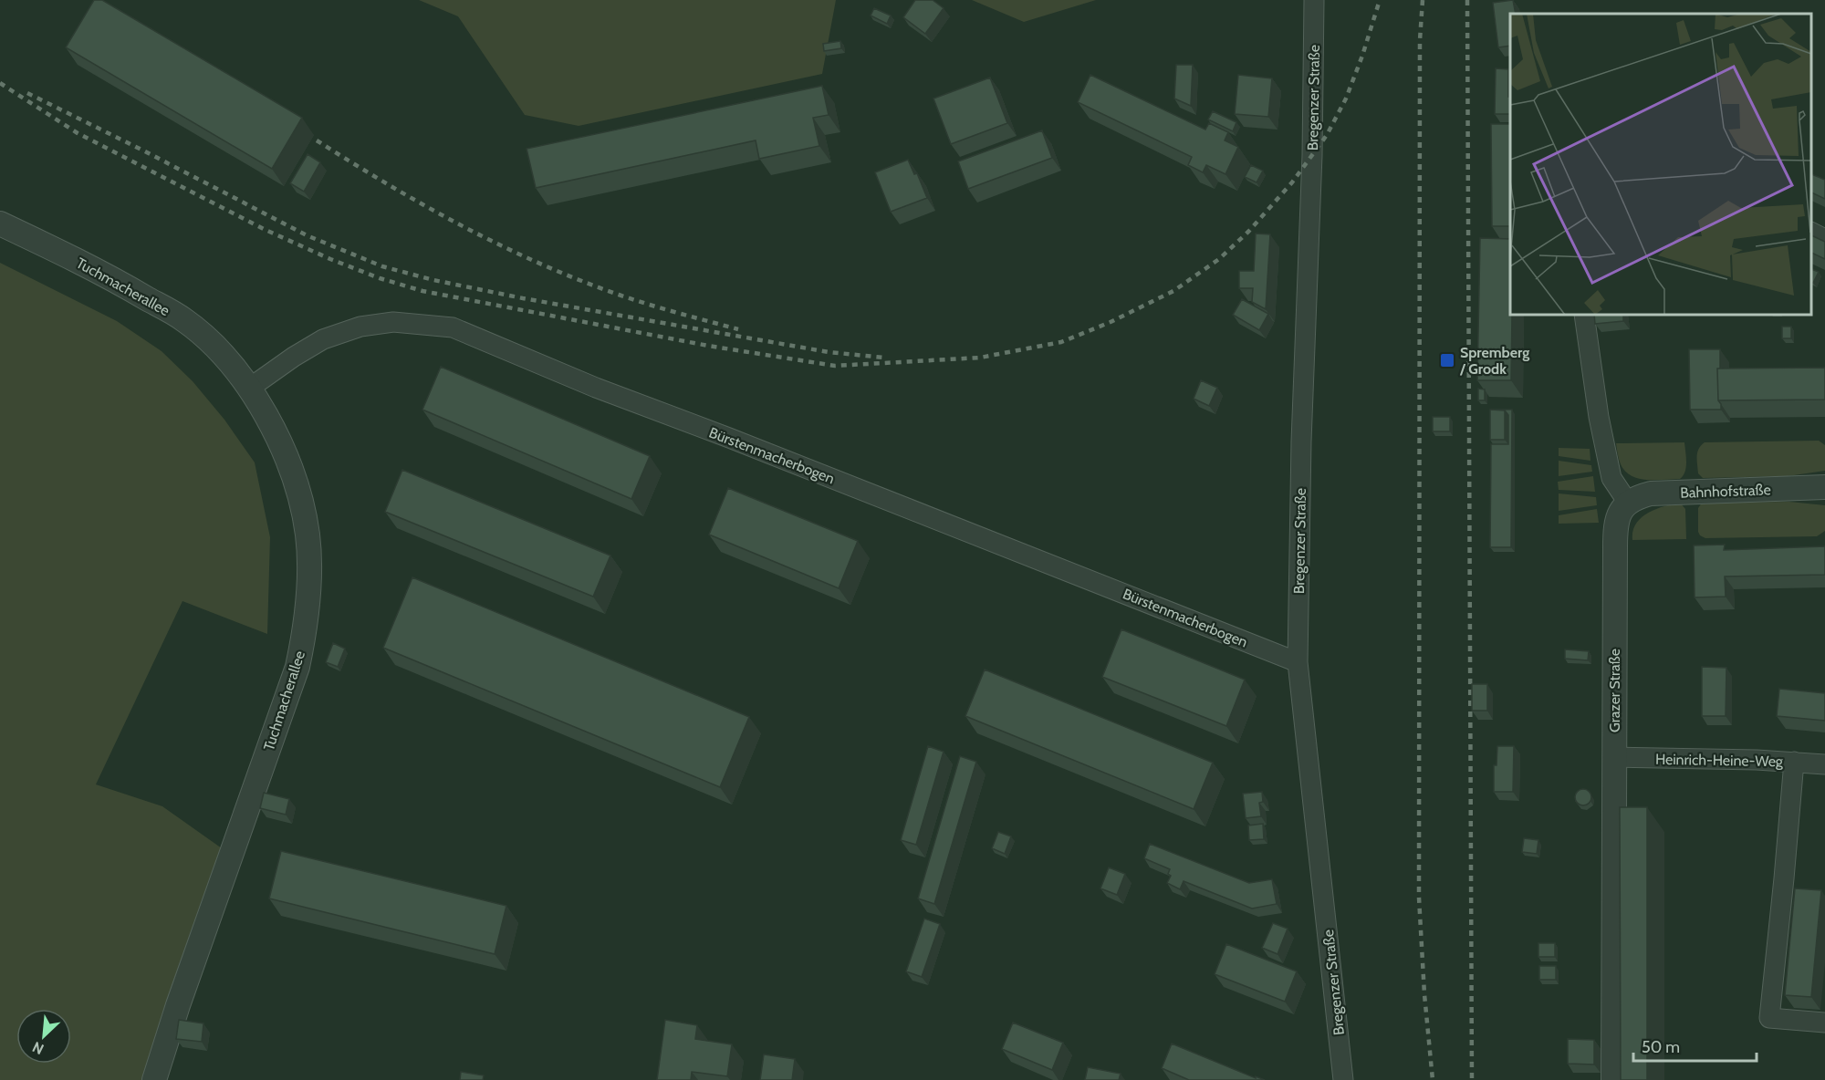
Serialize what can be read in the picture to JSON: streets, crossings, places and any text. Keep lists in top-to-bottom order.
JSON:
{
  "streets": {
    "street": [
      "Bregenzer Straße",
      "Tuchmacherallee",
      "Bürstenmacherbogen",
      "Bahnhofstraße",
      "Grazer Straße",
      "Heinrich-Heine-Weg"
    ]
  },
  "crossings": [
    ["Bregenzer Straße", "Bürstenmacherbogen"],
    ["Tuchmacherallee", "Bürstenmacherbogen"],
    ["Bahnhofstraße", "Grazer Straße"],
    ["Grazer Straße", "Heinrich-Heine-Weg"]
  ],
  "places": {
    "transit": ["Spremberg / Grodk"]
  },
  "scale_bar": "50 m",
  "north": "bottom left"
}
